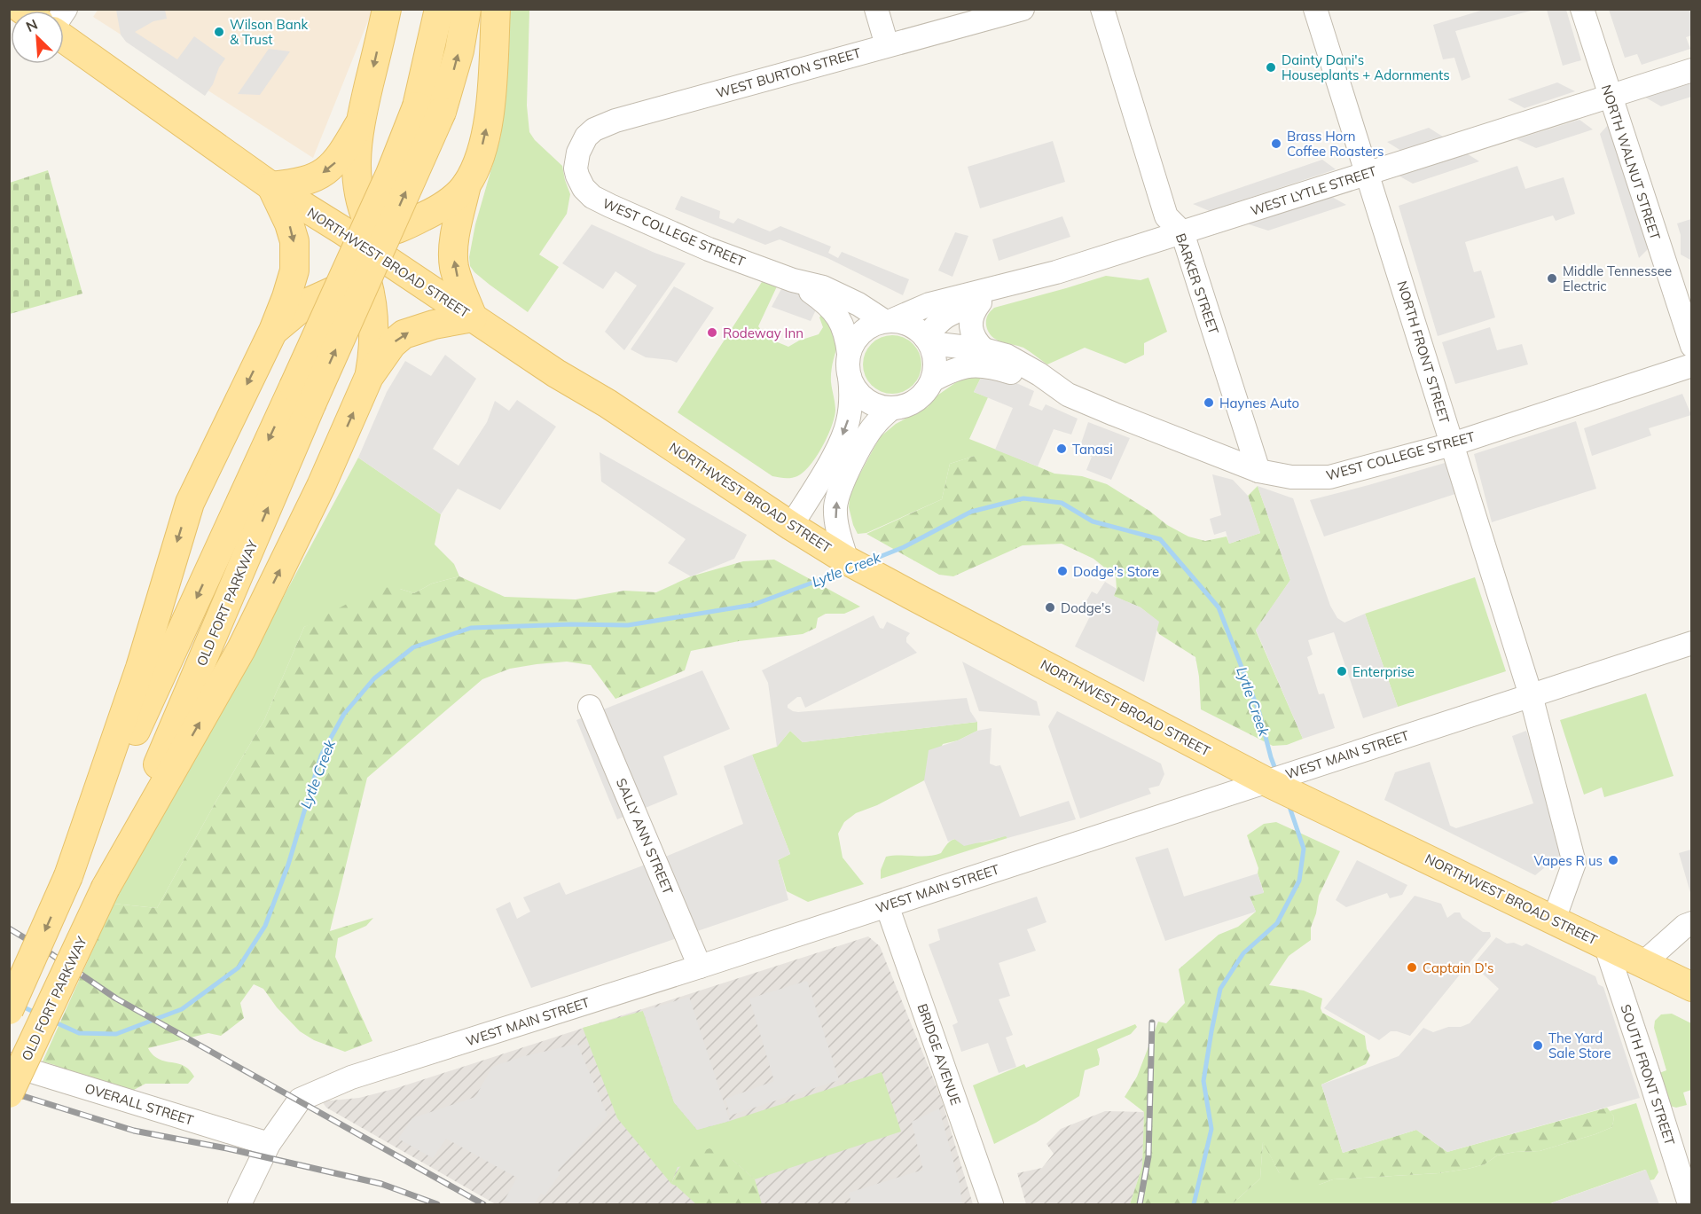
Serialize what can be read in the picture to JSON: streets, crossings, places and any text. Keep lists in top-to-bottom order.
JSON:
{
  "streets": {
    "main road": ["NORTHWEST BROAD STREET", "OLD FORT PARKWAY"],
    "street": [
      "WEST BURTON STREET",
      "NORTH WALNUT STREET",
      "WEST LYTLE STREET",
      "WEST COLLEGE STREET",
      "BARKER STREET",
      "NORTH FRONT STREET",
      "WEST MAIN STREET",
      "SALLY ANN STREET",
      "BRIDGE AVENUE",
      "SOUTH FRONT STREET",
      "OVERALL STREET"
    ]
  },
  "crossings": [
    ["WEST BURTON STREET", "WEST COLLEGE STREET"],
    ["NORTH WALNUT STREET", "WEST LYTLE STREET"],
    ["WEST LYTLE STREET", "WEST COLLEGE STREET"],
    ["WEST LYTLE STREET", "BARKER STREET"],
    ["WEST LYTLE STREET", "NORTH FRONT STREET"],
    ["WEST COLLEGE STREET", "BARKER STREET"],
    ["WEST COLLEGE STREET", "NORTH FRONT STREET"],
    ["NORTHWEST BROAD STREET", "WEST MAIN STREET"],
    ["NORTHWEST BROAD STREET", "SOUTH FRONT STREET"],
    ["NORTH FRONT STREET", "WEST MAIN STREET"],
    ["WEST MAIN STREET", "SALLY ANN STREET"],
    ["WEST MAIN STREET", "BRIDGE AVENUE"],
    ["WEST MAIN STREET", "OVERALL STREET"]
  ],
  "water": ["Lytle Creek"],
  "places": [
    "Wilson Bank & Trust",
    "Dainty Dani's Houseplants + Adornments",
    "Brass Horn Coffee Roasters",
    "Middle Tennessee Electric",
    "Rodeway Inn",
    "Haynes Auto",
    "Tanasi",
    "Dodge's Store",
    "Dodge's",
    "Enterprise",
    "Vapes R us",
    "Captain D's",
    "The Yard Sale Store"
  ],
  "north": "top left"
}
